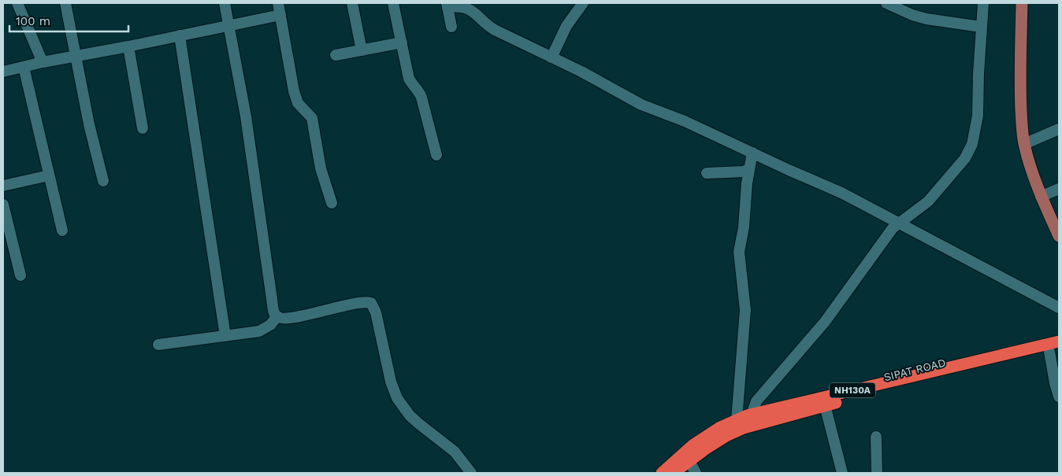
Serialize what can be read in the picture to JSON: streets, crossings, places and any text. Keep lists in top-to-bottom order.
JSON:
{
  "streets": {
    "highway": ["SIPAT ROAD", "NH130A"]
  },
  "scale_bar": "100 m"
}
